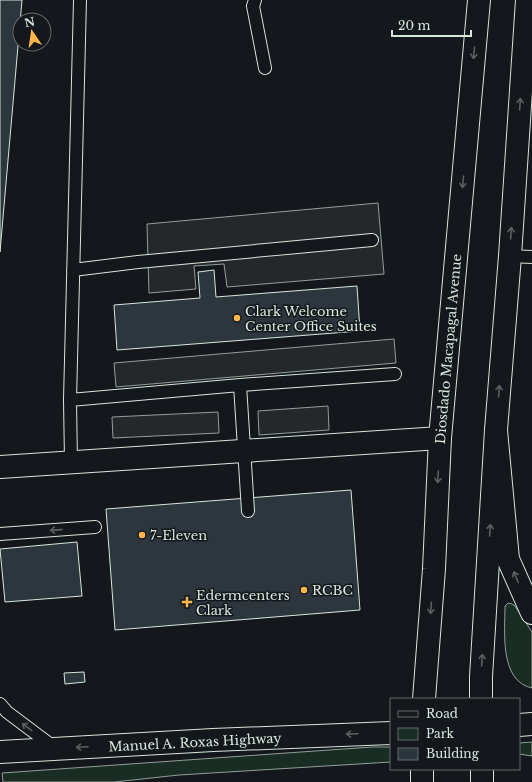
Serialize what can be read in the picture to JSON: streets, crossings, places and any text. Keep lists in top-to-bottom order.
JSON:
{
  "streets": {
    "main road": ["Diosdado Macapagal Avenue", "Manuel A. Roxas Highway"]
  },
  "one_way": ["Manuel A. Roxas Highway"],
  "places": {
    "other": ["Clark Welcome Center Office Suites", "7-Eleven", "RCBC"],
    "health": ["Edermcenters Clark"]
  },
  "legend": ["Road", "Park", "Building"],
  "scale_bar": "20 m",
  "north": "top"
}
